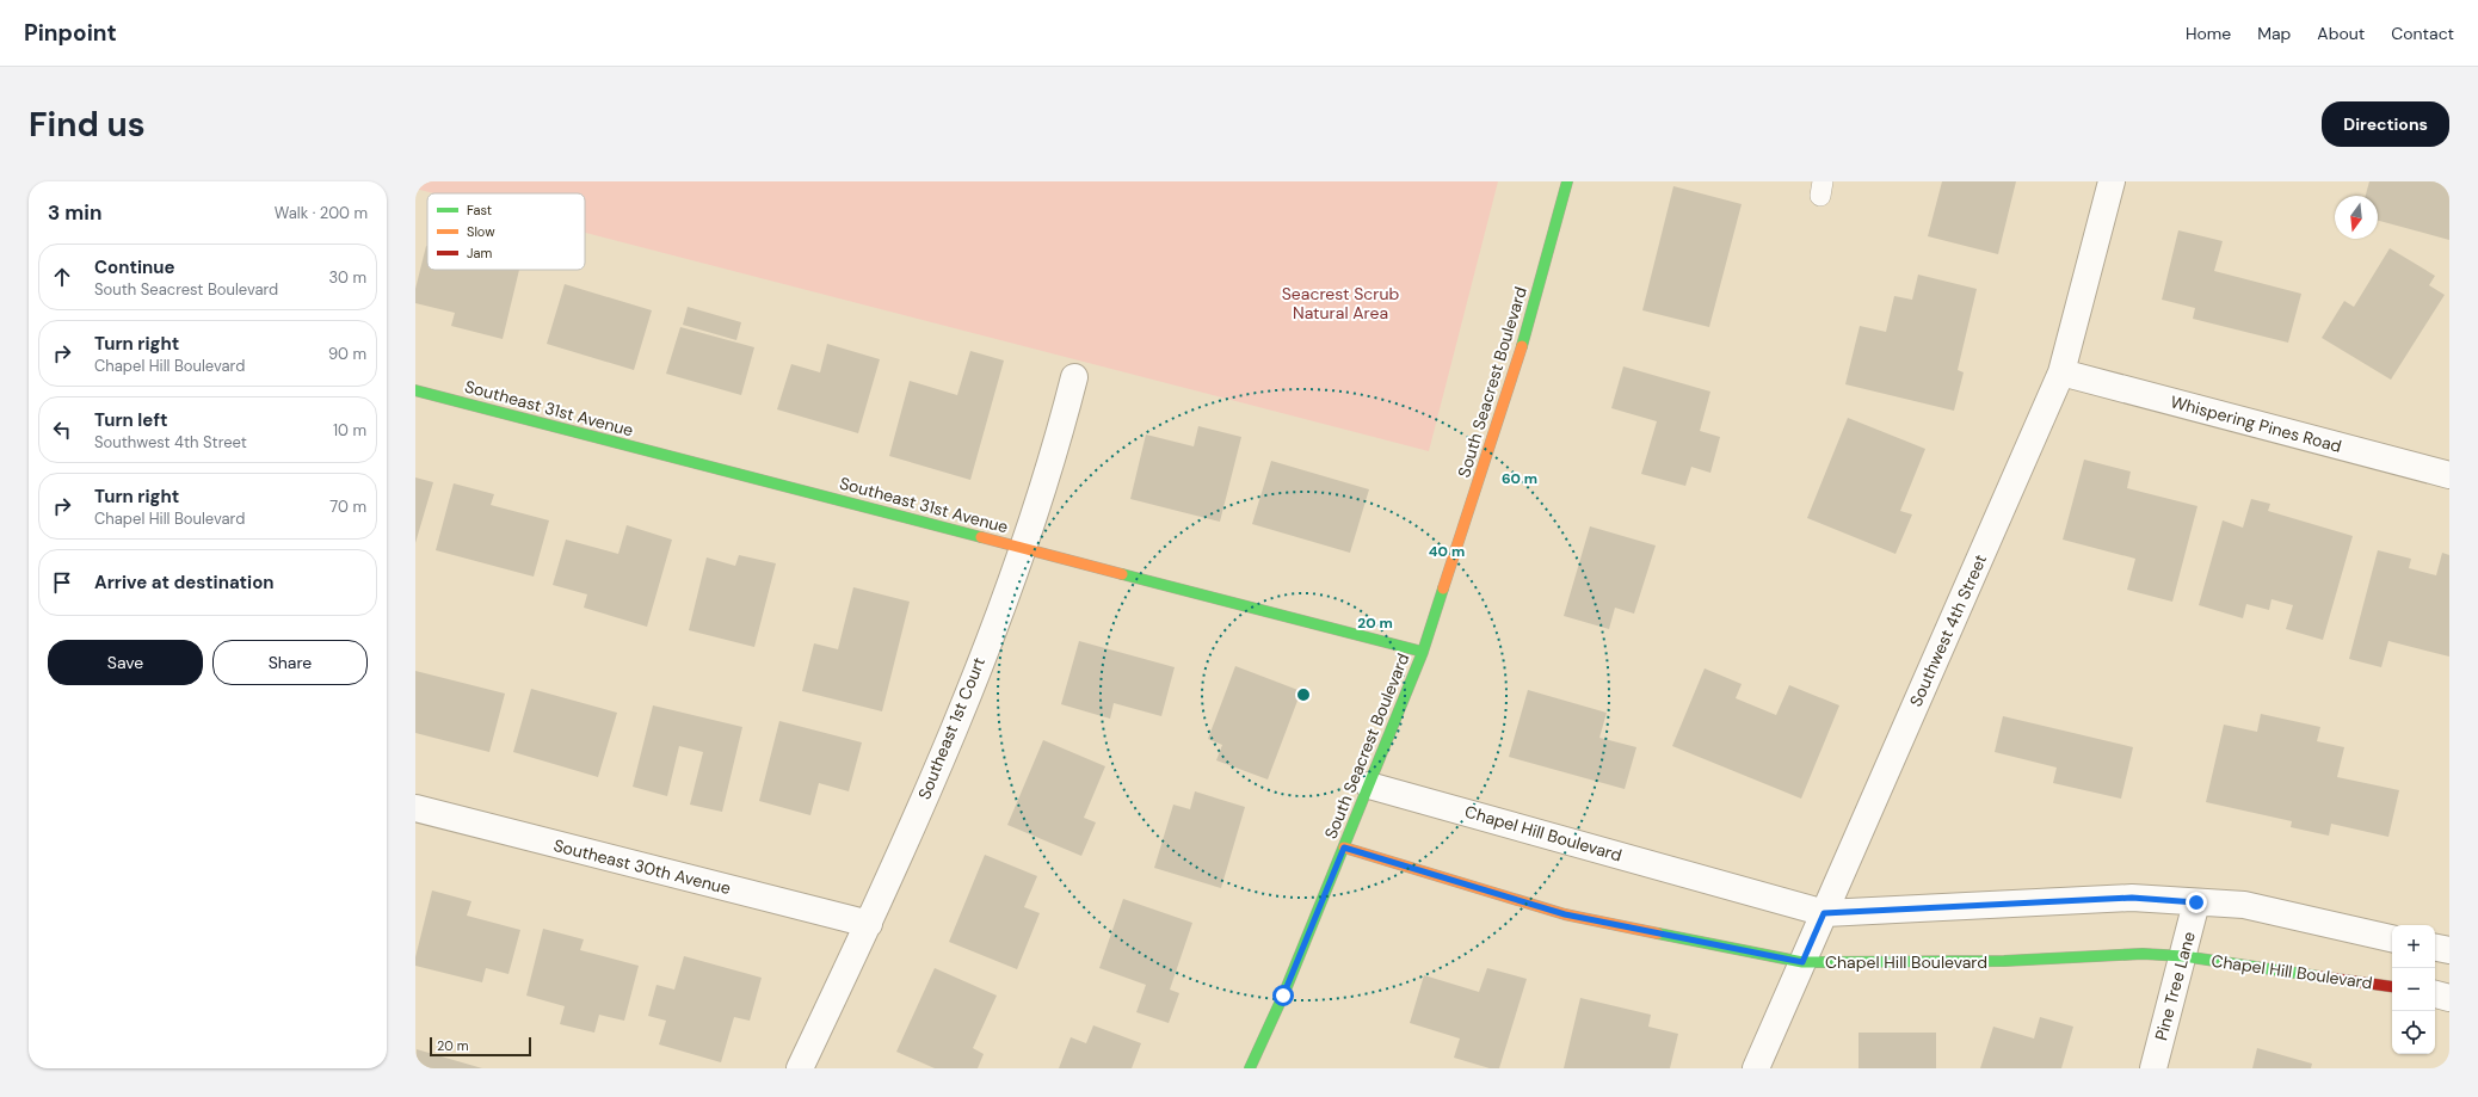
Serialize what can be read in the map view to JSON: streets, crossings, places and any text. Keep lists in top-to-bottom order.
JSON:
{
  "streets": {
    "street": [
      "South Seacrest Boulevard",
      "Southeast 31st Avenue",
      "Whispering Pines Road",
      "Southwest 4th Street",
      "Southeast 1st Court",
      "Chapel Hill Boulevard",
      "Southeast 30th Avenue",
      "Pine Tree Lane"
    ]
  },
  "crossings": [
    ["South Seacrest Boulevard", "Southeast 31st Avenue"],
    ["South Seacrest Boulevard", "Chapel Hill Boulevard"],
    ["Southeast 31st Avenue", "Southeast 1st Court"],
    ["Whispering Pines Road", "Southwest 4th Street"],
    ["Southwest 4th Street", "Chapel Hill Boulevard"],
    ["Southeast 1st Court", "Southeast 30th Avenue"],
    ["Chapel Hill Boulevard", "Pine Tree Lane"]
  ],
  "parks": ["Seacrest Scrub Natural Area"],
  "legend": ["Fast", "Slow", "Jam"],
  "scale_bar": "20 m",
  "north": "bottom",
  "page": {
    "header": "Pinpoint",
    "nav": [
      "Home",
      "Map",
      "About",
      "Contact"
    ],
    "buttons": [
      "Directions",
      ["Save", "Share"]
    ],
    "title": "Find us",
    "heading": ["3 min", "Walk · 200 m"],
    "list": [
      ["Continue", "South Seacrest Boulevard", "30 m"],
      ["Turn right", "Chapel Hill Boulevard", "90 m"],
      ["Turn left", "Southwest 4th Street", "10 m"],
      ["Turn right", "Chapel Hill Boulevard", "70 m"],
      "Arrive at destination"
    ],
    "map_buttons": ["+", "−"],
    "scale": "20 m"
  },
  "rings": ["60 m", "40 m", "20 m"]
}
